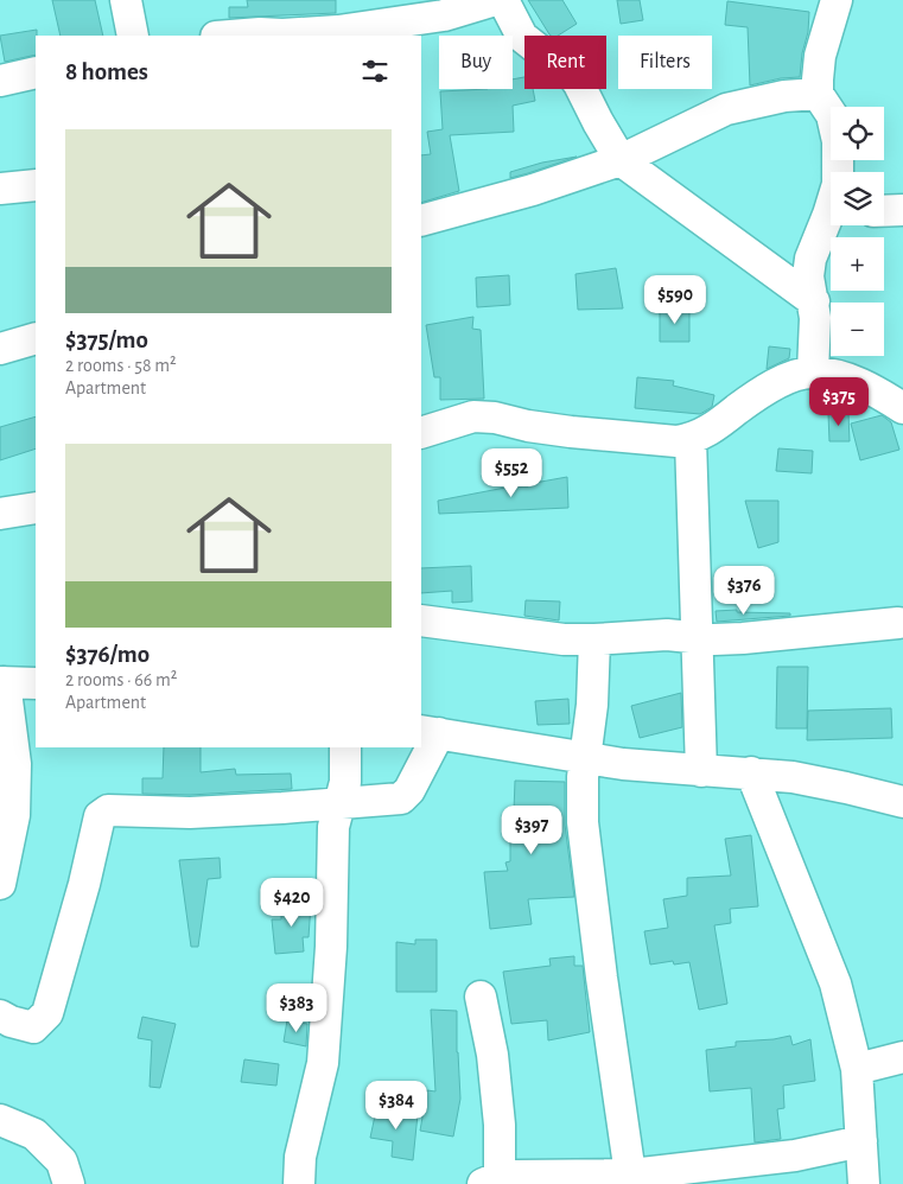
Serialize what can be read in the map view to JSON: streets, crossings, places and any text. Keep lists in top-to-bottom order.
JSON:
{
  "page": {
    "chip": ["Buy", "Rent", "Filters"],
    "heading": "8 homes",
    "map_buttons": ["+", "−"],
    "list": [
      {
        "name": "$375/mo",
        "note": "2 rooms · 58 m² · Apartment"
      },
      {
        "name": "$376/mo",
        "note": "2 rooms · 66 m² · Apartment"
      }
    ],
    "price": [
      "$590",
      "$375",
      "$552",
      "$376",
      "$397",
      "$420",
      "$383",
      "$384"
    ]
  }
}
